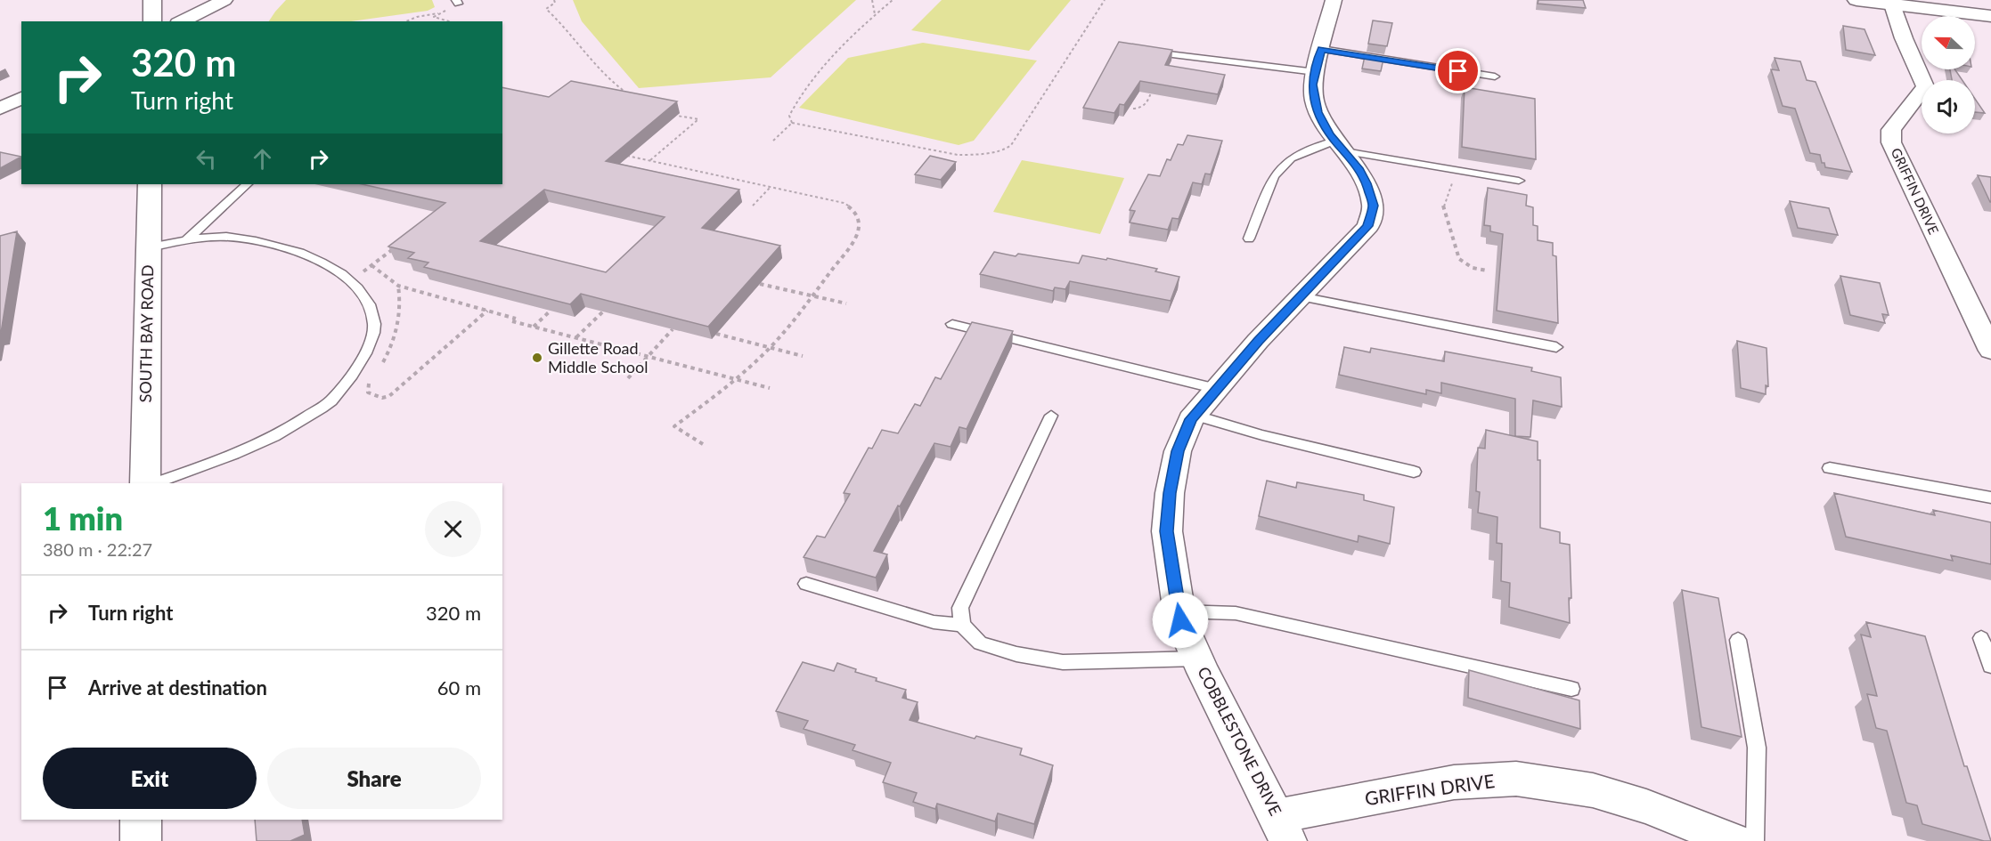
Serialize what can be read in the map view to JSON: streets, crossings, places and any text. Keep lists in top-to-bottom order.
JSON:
{
  "streets": {
    "street": ["GRIFFIN DRIVE", "SOUTH BAY ROAD", "COBBLESTONE DRIVE"]
  },
  "crossings": [
    ["GRIFFIN DRIVE", "COBBLESTONE DRIVE"]
  ],
  "places": ["Gillette Road Middle School"],
  "north": "left",
  "page": {
    "turn": ["320 m", "Turn right"],
    "heading": ["1 min", "380 m · 22:27"],
    "list": [
      {
        "name": "Turn right",
        "value": "320 m"
      },
      {
        "name": "Arrive at destination",
        "value": "60 m"
      }
    ],
    "buttons": ["Exit", "Share"]
  }
}
